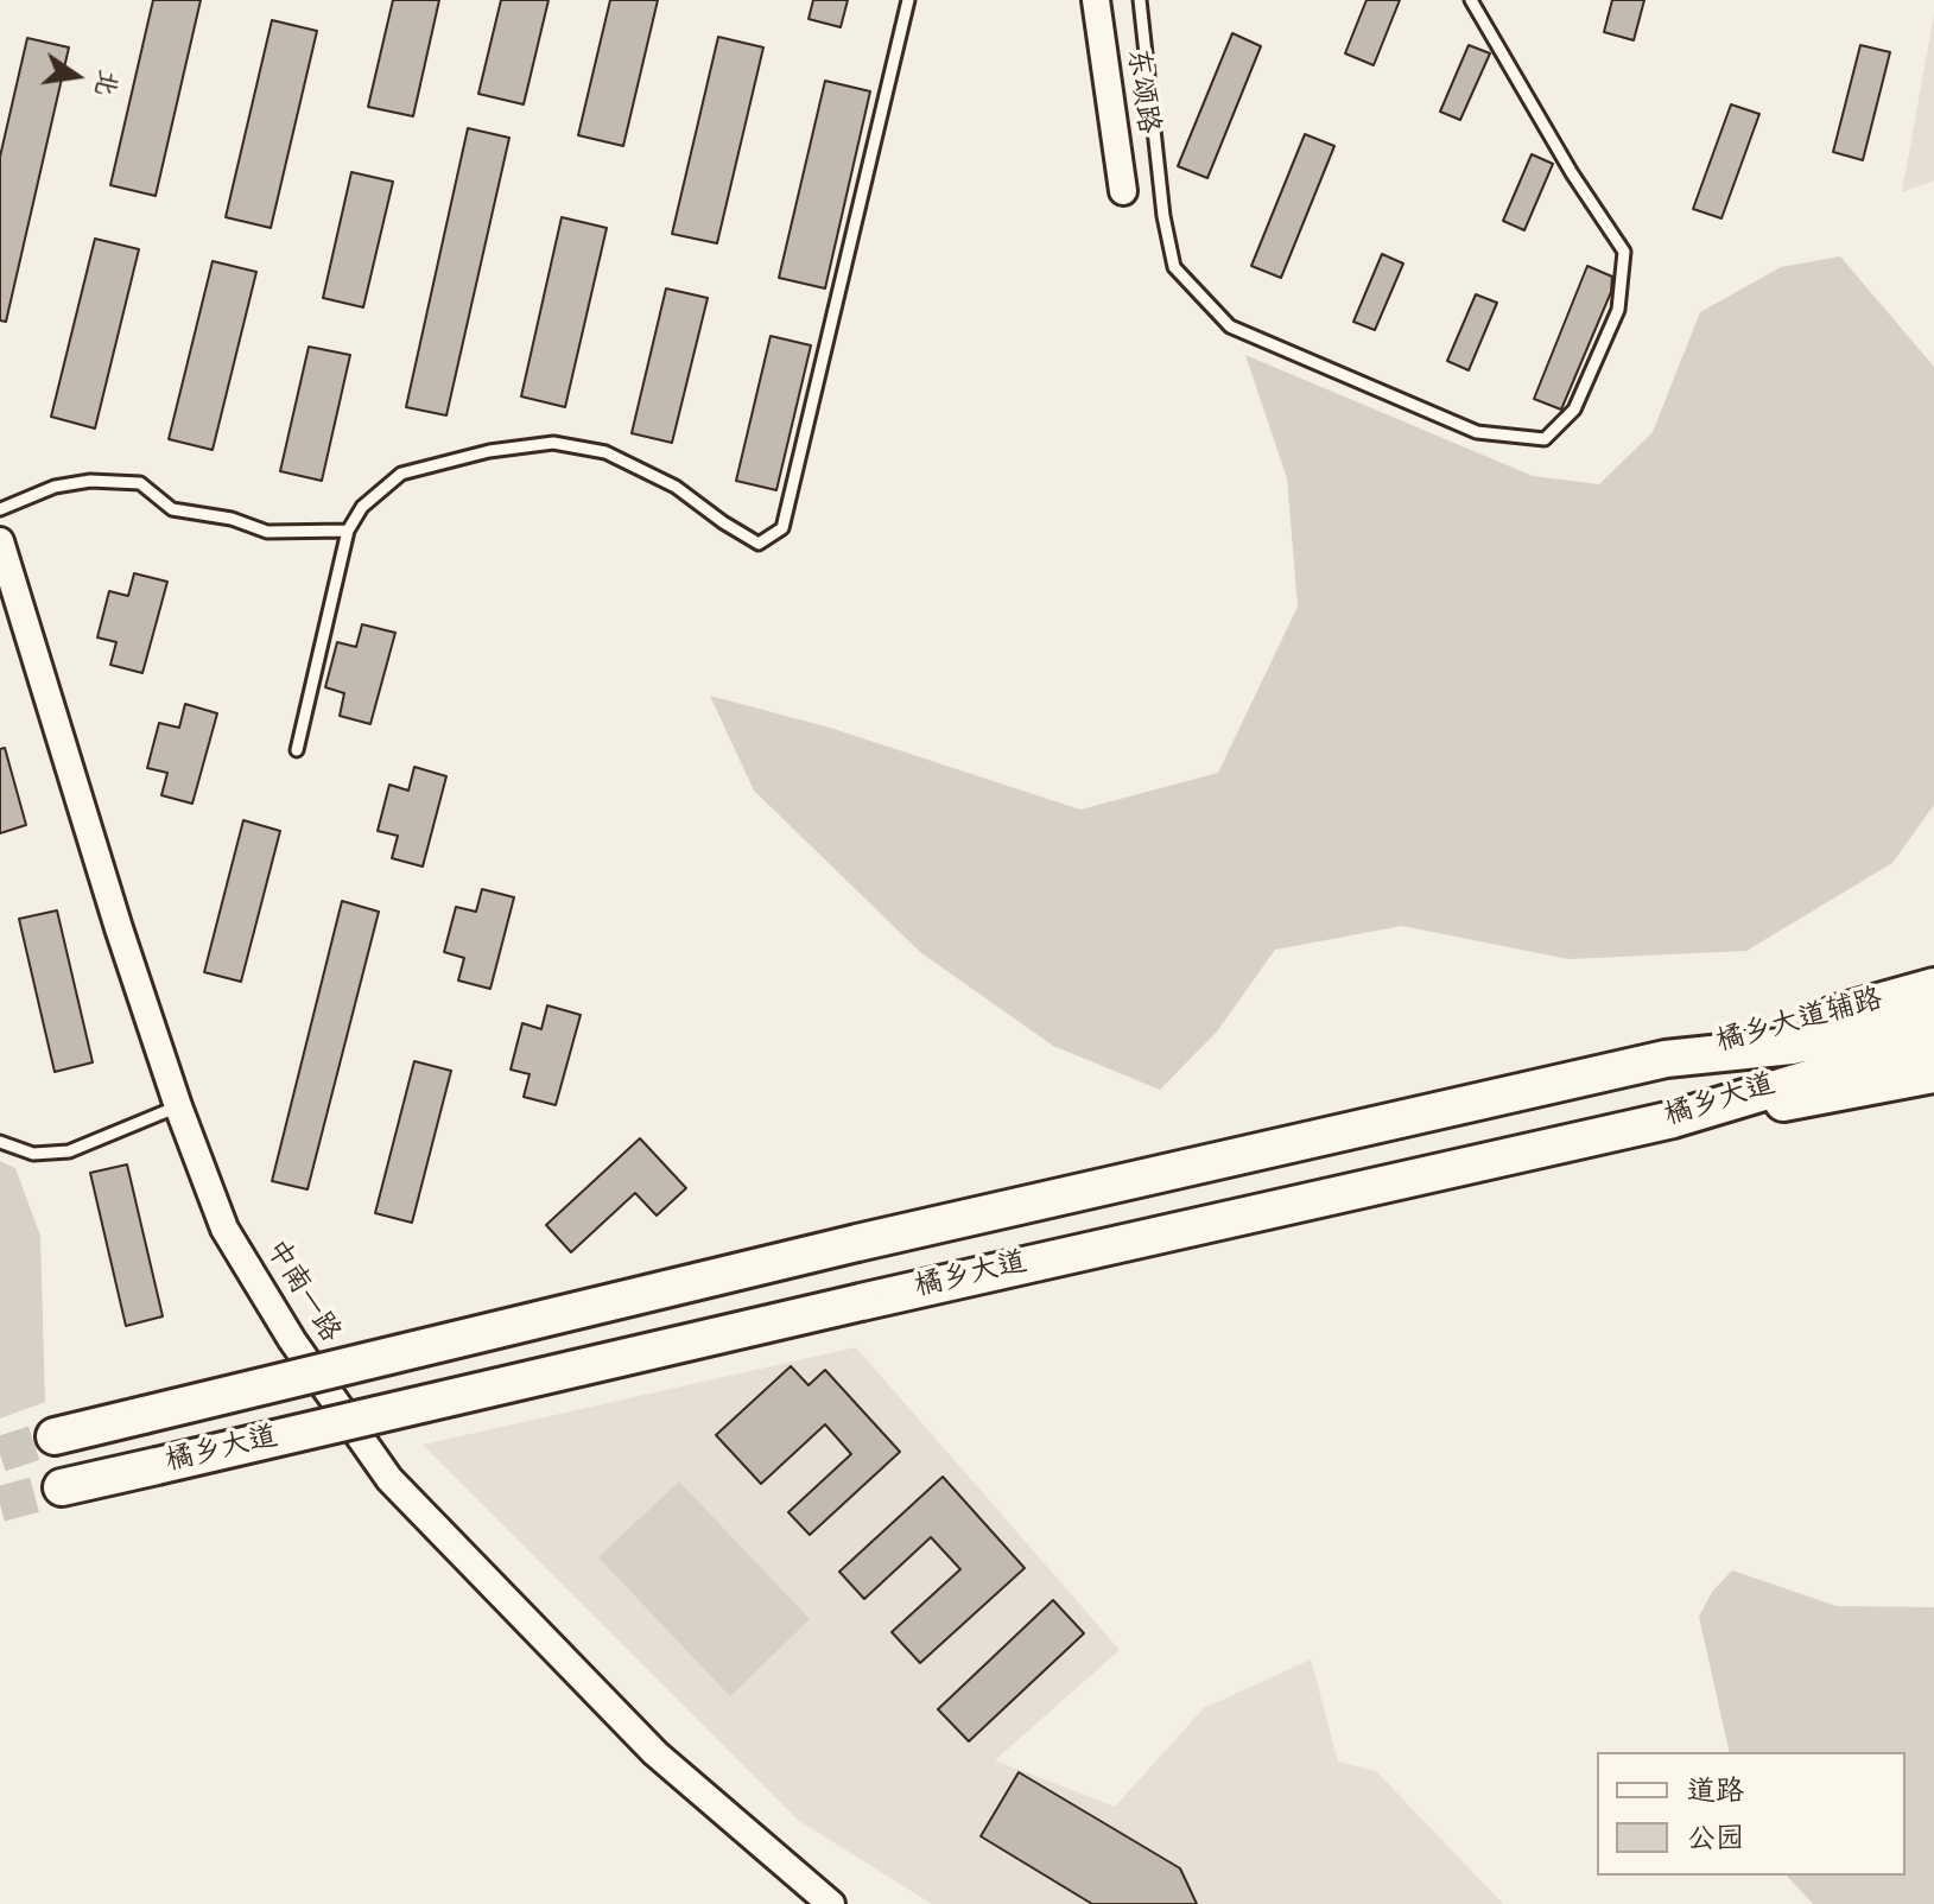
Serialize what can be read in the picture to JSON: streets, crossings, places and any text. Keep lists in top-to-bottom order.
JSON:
{
  "streets": {
    "main road": ["橘乡大道辅路", "橘乡大道"],
    "street": ["东颂路", "中南一路"]
  },
  "crossings": [
    ["橘乡大道辅路", "橘乡大道"]
  ],
  "legend": ["道路", "公园"],
  "north": "right"
}
